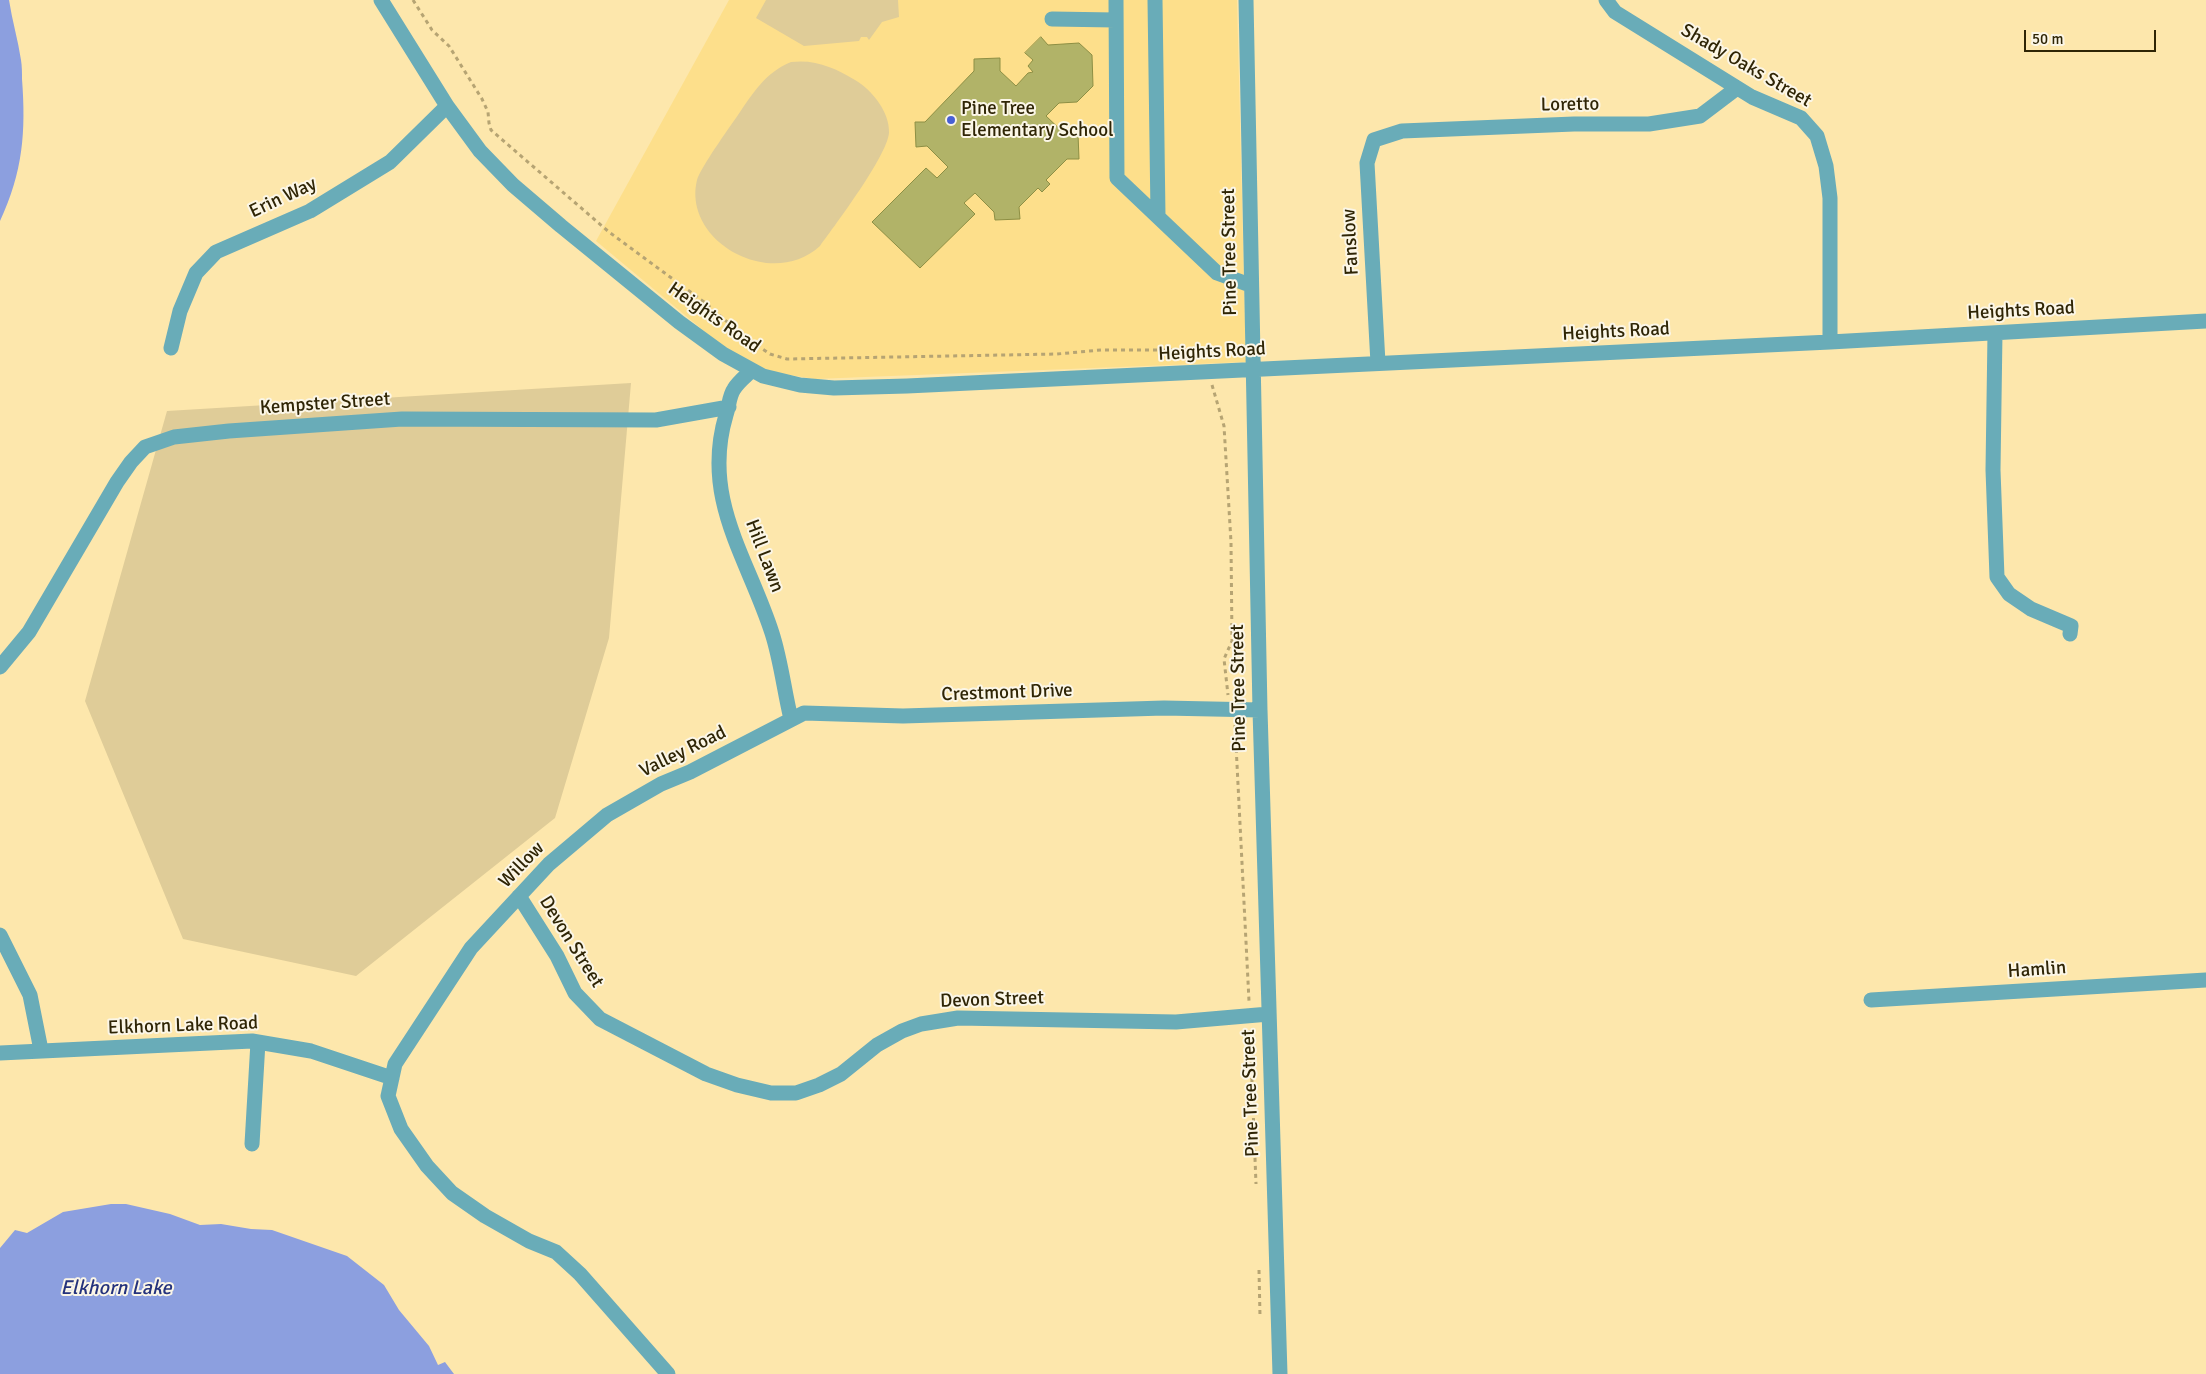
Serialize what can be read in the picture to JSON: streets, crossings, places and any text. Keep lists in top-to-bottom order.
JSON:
{
  "streets": {
    "street": [
      "Shady Oaks Street",
      "Loretto",
      "Erin Way",
      "Fanslow",
      "Pine Tree Street",
      "Heights Road",
      "Kempster Street",
      "Hill Lawn",
      "Crestmont Drive",
      "Valley Road",
      "Willow",
      "Devon Street",
      "Hamlin",
      "Elkhorn Lake Road"
    ]
  },
  "crossings": [
    ["Shady Oaks Street", "Loretto"],
    ["Shady Oaks Street", "Heights Road"],
    ["Loretto", "Fanslow"],
    ["Erin Way", "Heights Road"],
    ["Fanslow", "Heights Road"],
    ["Pine Tree Street", "Heights Road"],
    ["Pine Tree Street", "Crestmont Drive"],
    ["Pine Tree Street", "Devon Street"],
    ["Kempster Street", "Hill Lawn"],
    ["Hill Lawn", "Crestmont Drive"],
    ["Crestmont Drive", "Valley Road"],
    ["Valley Road", "Willow"],
    ["Willow", "Devon Street"],
    ["Willow", "Elkhorn Lake Road"]
  ],
  "water": ["Elkhorn Lake"],
  "places": ["Pine Tree Elementary School"],
  "scale_bar": "50 m"
}
